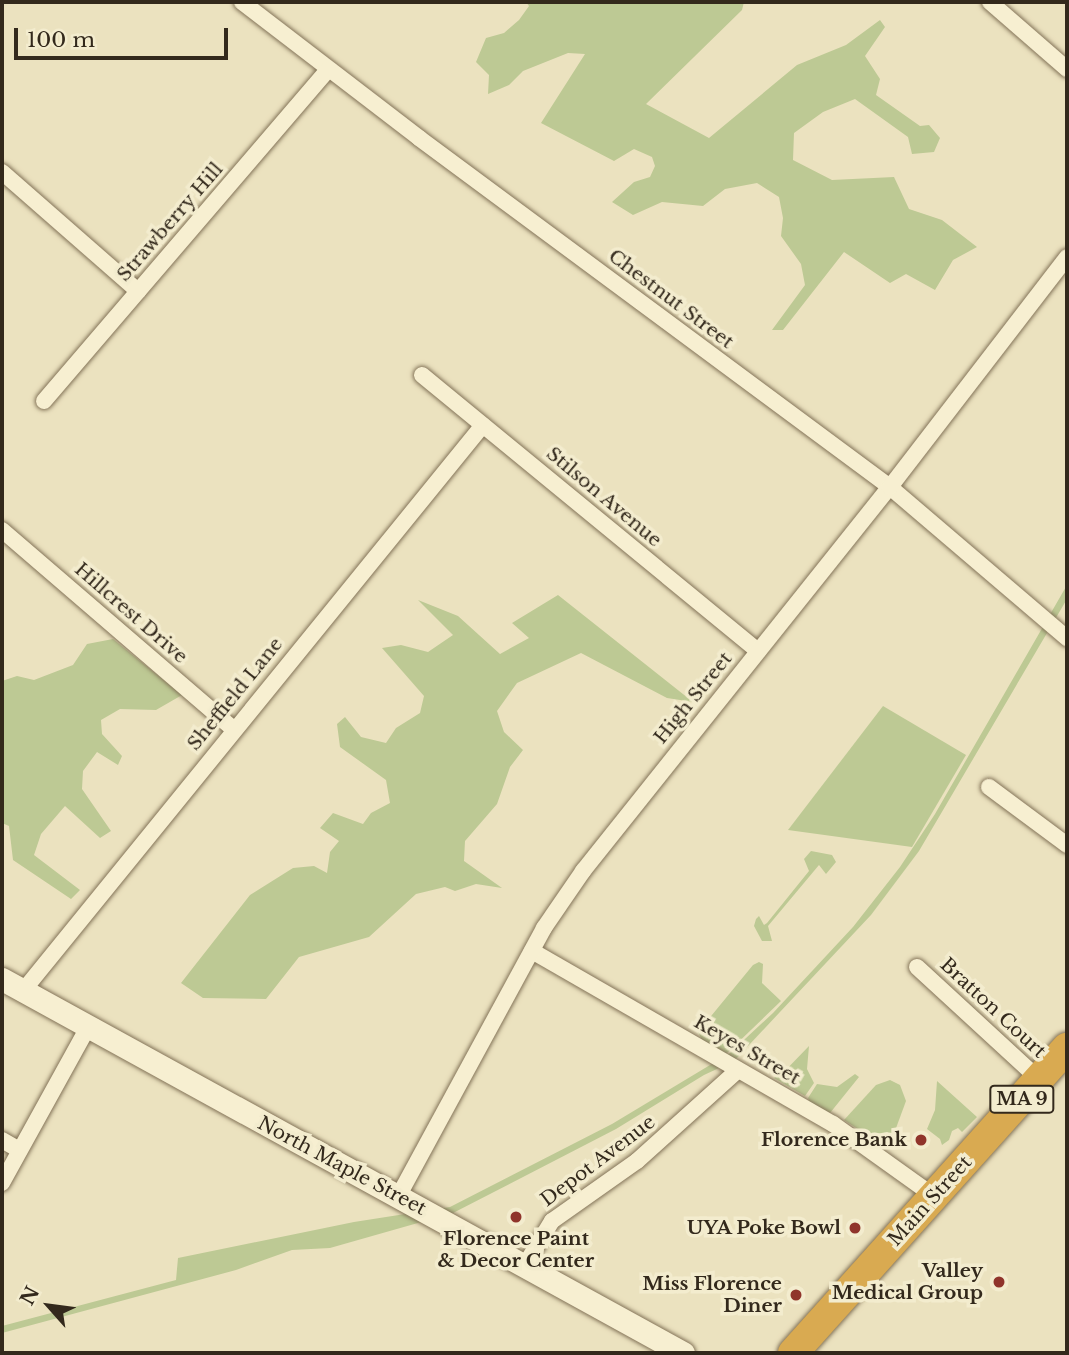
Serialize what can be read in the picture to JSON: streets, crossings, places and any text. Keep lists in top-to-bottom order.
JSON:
{
  "streets": {
    "highway": ["MA 9", "Main Street"],
    "main road": ["North Maple Street"],
    "street": [
      "Strawberry Hill",
      "Chestnut Street",
      "Stilson Avenue",
      "Hillcrest Drive",
      "Sheffield Lane",
      "High Street",
      "Bratton Court",
      "Keyes Street",
      "Depot Avenue"
    ]
  },
  "crossings": [
    ["Strawberry Hill", "Chestnut Street"],
    ["Chestnut Street", "High Street"],
    ["Stilson Avenue", "Sheffield Lane"],
    ["Stilson Avenue", "High Street"],
    ["Hillcrest Drive", "Sheffield Lane"],
    ["Sheffield Lane", "North Maple Street"],
    ["High Street", "Keyes Street"],
    ["High Street", "North Maple Street"],
    ["Bratton Court", "Main Street"],
    ["Keyes Street", "Depot Avenue"],
    ["Keyes Street", "Main Street"],
    ["Depot Avenue", "North Maple Street"]
  ],
  "places": [
    "Florence Bank",
    "Florence Paint & Decor Center",
    "UYA Poke Bowl",
    "Valley Medical Group",
    "Miss Florence Diner"
  ],
  "scale_bar": "100 m",
  "north": "top left"
}
